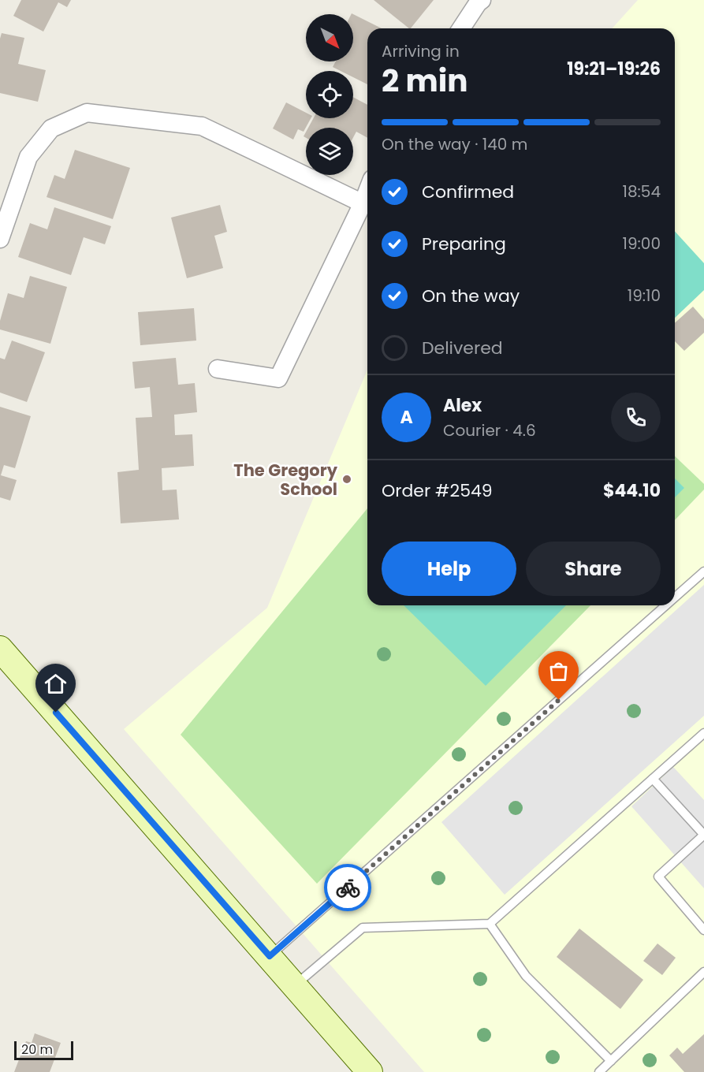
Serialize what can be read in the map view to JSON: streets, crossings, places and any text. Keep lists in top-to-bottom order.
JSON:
{
  "places": ["The Gregory School"],
  "scale_bar": "20 m",
  "north": "bottom right",
  "page": {
    "heading": ["2 min", "Arriving in", "19:21–19:26"],
    "panel": [
      "Alex",
      "Courier · 4.6",
      "Order #2549",
      "$44.10"
    ],
    "bar": "On the way · 140 m",
    "list": [
      ["Confirmed", "18:54"],
      ["Preparing", "19:00"],
      ["On the way", "19:10"],
      "Delivered"
    ],
    "round": "A",
    "buttons": ["Help", "Share"],
    "scale": "20 m"
  }
}
